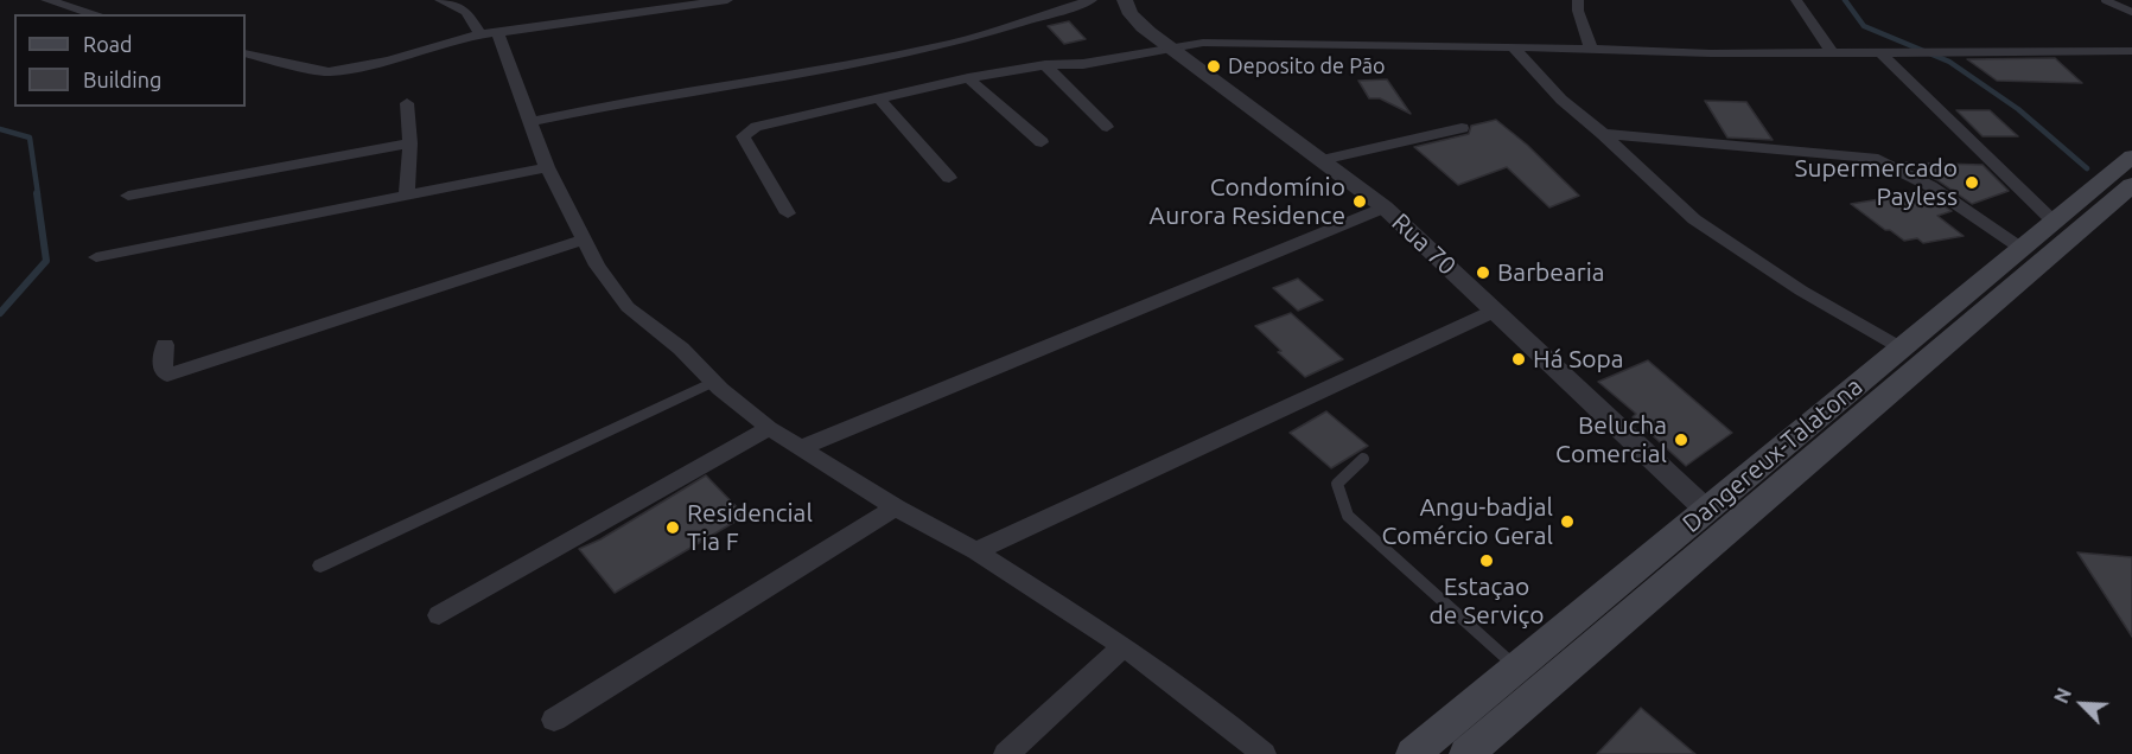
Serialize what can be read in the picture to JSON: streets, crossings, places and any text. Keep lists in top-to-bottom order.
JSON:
{
  "streets": {
    "main road": ["Dangereux-Talatona"],
    "street": ["Rua 70"]
  },
  "crossings": [
    ["Rua 70", "Dangereux-Talatona"]
  ],
  "places": [
    "Deposito de Pão",
    "Supermercado Payless",
    "Condomínio Aurora Residence",
    "Barbearia",
    "Há Sopa",
    "Belucha Comercial",
    "Angu-badjal Comércio Geral",
    "Residencial Tia F",
    "Estaçao de Serviço"
  ],
  "legend": ["Road", "Building"],
  "north": "top left"
}
